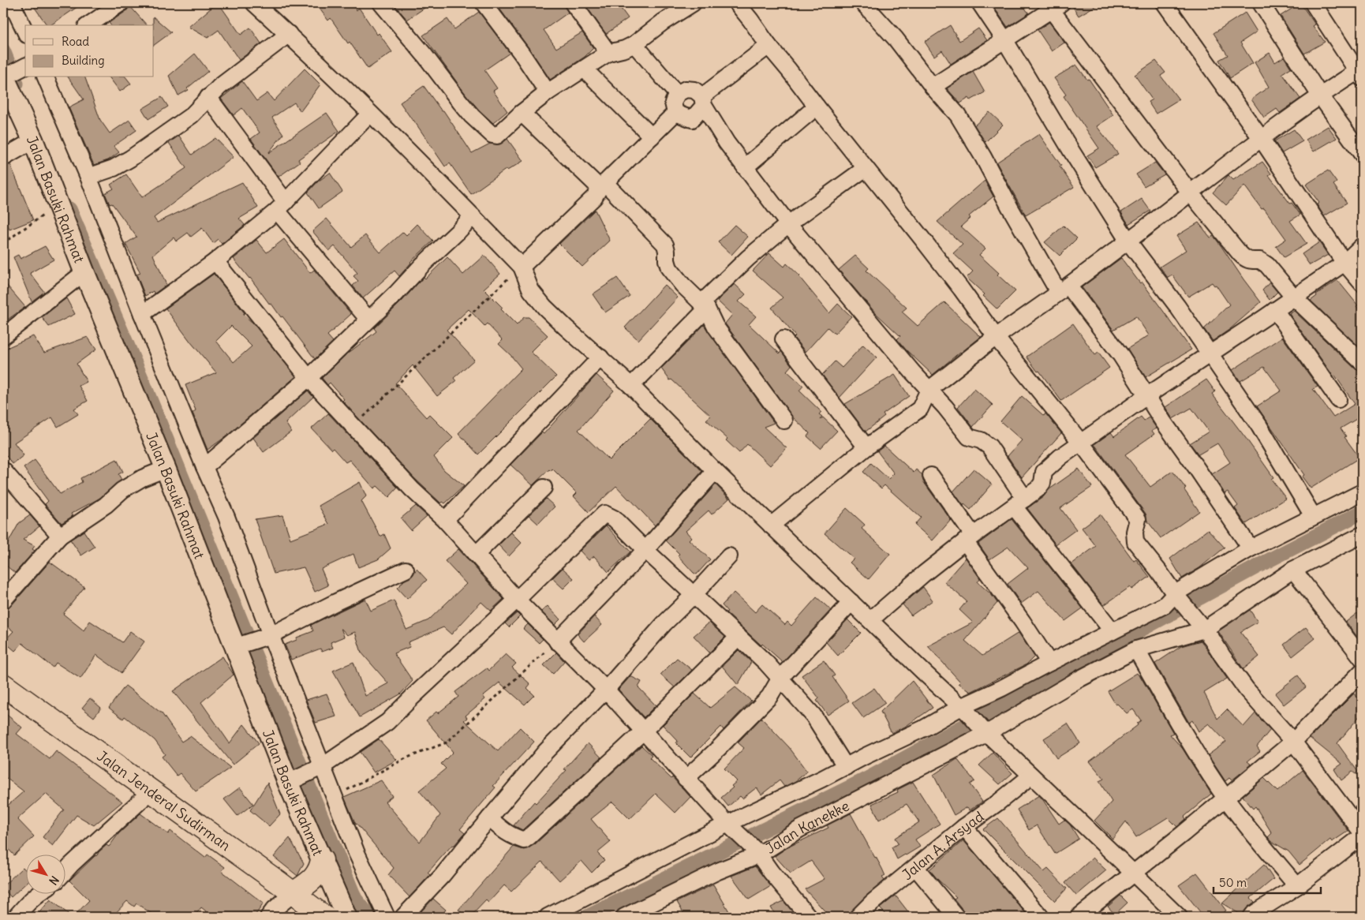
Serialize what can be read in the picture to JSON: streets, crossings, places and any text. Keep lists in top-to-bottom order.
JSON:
{
  "streets": {
    "highway": ["Jalan Jenderal Sudirman"],
    "main road": ["Jalan Basuki Rahmat"],
    "street": ["Jalan Kanekke", "Jalan A. Arsyad"]
  },
  "legend": ["Road", "Building"],
  "scale_bar": "50 m",
  "north": "bottom right"
}
